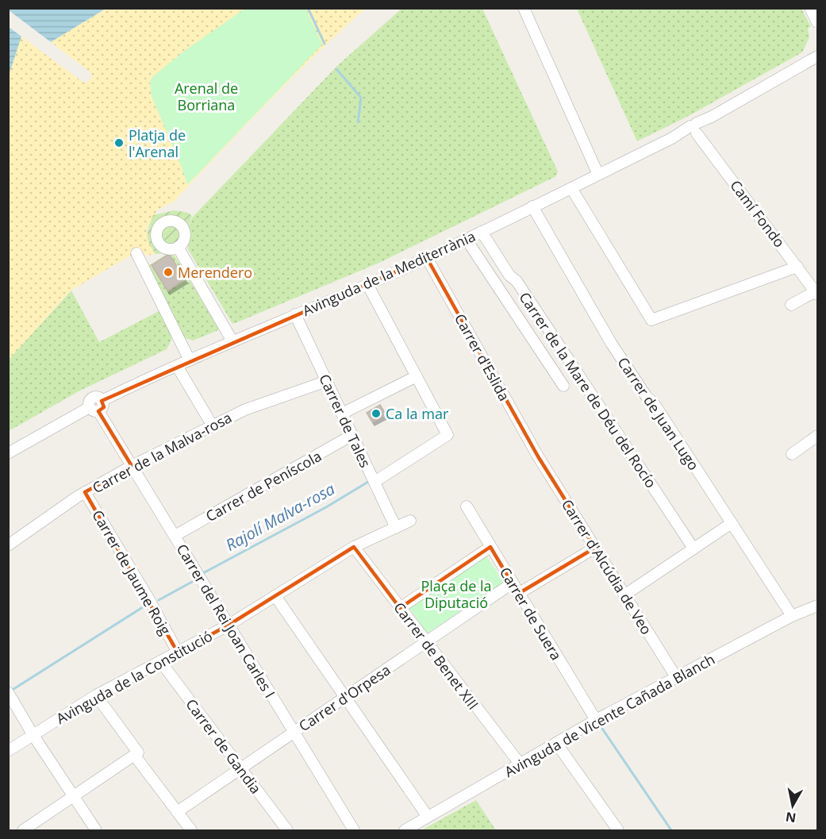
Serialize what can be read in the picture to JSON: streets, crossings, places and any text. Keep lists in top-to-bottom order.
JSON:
{
  "streets": {
    "street": [
      "Camí Fondo",
      "Avinguda de la Mediterrània",
      "Carrer d'Eslida",
      "Carrer de la Mare de Déu del Rocío",
      "Carrer de Juan Lugo",
      "Carrer de Tales",
      "Carrer de la Malva-rosa",
      "Carrer de Peníscola",
      "Carrer d'Alcúdia de Veo",
      "Carrer de Jaume Roig",
      "Carrer de Suera",
      "Carrer del Rei Joan Carles I",
      "Carrer de Benet XIII",
      "Avinguda de la Constitució",
      "Carrer d'Orpesa",
      "Avinguda de Vicente Cañada Blanch",
      "Carrer de Gandia"
    ]
  },
  "crossings": [
    ["Camí Fondo", "Avinguda de la Mediterrània"],
    ["Avinguda de la Mediterrània", "Carrer d'Eslida"],
    ["Avinguda de la Mediterrània", "Carrer de la Mare de Déu del Rocío"],
    ["Avinguda de la Mediterrània", "Carrer de Juan Lugo"],
    ["Avinguda de la Mediterrània", "Carrer de Tales"],
    ["Avinguda de la Mediterrània", "Carrer del Rei Joan Carles I"],
    ["Carrer d'Eslida", "Carrer d'Alcúdia de Veo"],
    ["Carrer de Juan Lugo", "Avinguda de Vicente Cañada Blanch"],
    ["Carrer de Tales", "Carrer de la Malva-rosa"],
    ["Carrer de Tales", "Carrer de Peníscola"],
    ["Carrer de Tales", "Avinguda de la Constitució"],
    ["Carrer de la Malva-rosa", "Carrer de Jaume Roig"],
    ["Carrer de la Malva-rosa", "Carrer del Rei Joan Carles I"],
    ["Carrer de Peníscola", "Carrer del Rei Joan Carles I"],
    ["Carrer d'Alcúdia de Veo", "Avinguda de Vicente Cañada Blanch"],
    ["Carrer de Jaume Roig", "Avinguda de la Constitució"],
    ["Carrer de Suera", "Carrer d'Orpesa"],
    ["Carrer de Suera", "Avinguda de Vicente Cañada Blanch"],
    ["Carrer del Rei Joan Carles I", "Avinguda de la Constitució"],
    ["Carrer del Rei Joan Carles I", "Carrer d'Orpesa"],
    ["Carrer de Benet XIII", "Avinguda de la Constitució"],
    ["Carrer de Benet XIII", "Carrer d'Orpesa"],
    ["Carrer de Benet XIII", "Avinguda de Vicente Cañada Blanch"],
    ["Avinguda de la Constitució", "Carrer de Gandia"],
    ["Carrer d'Orpesa", "Carrer de Gandia"]
  ],
  "water": ["Rajolí Malva-rosa"],
  "parks": ["Arenal de Borriana", "Plaça de la Diputació"],
  "places": ["Platja de l'Arenal", "Merendero", "Ca la mar"],
  "north": "bottom"
}
